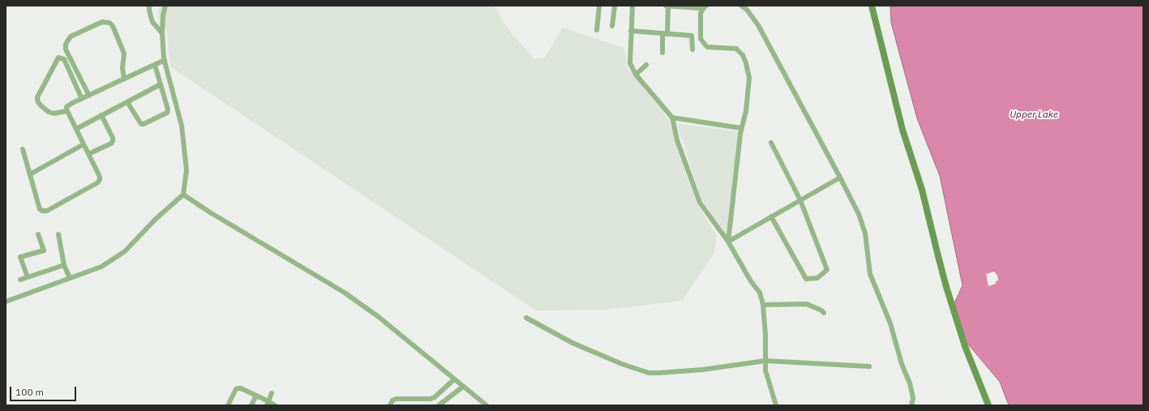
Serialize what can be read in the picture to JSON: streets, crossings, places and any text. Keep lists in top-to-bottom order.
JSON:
{
  "water": ["Upper Lake"],
  "scale_bar": "100 m"
}
